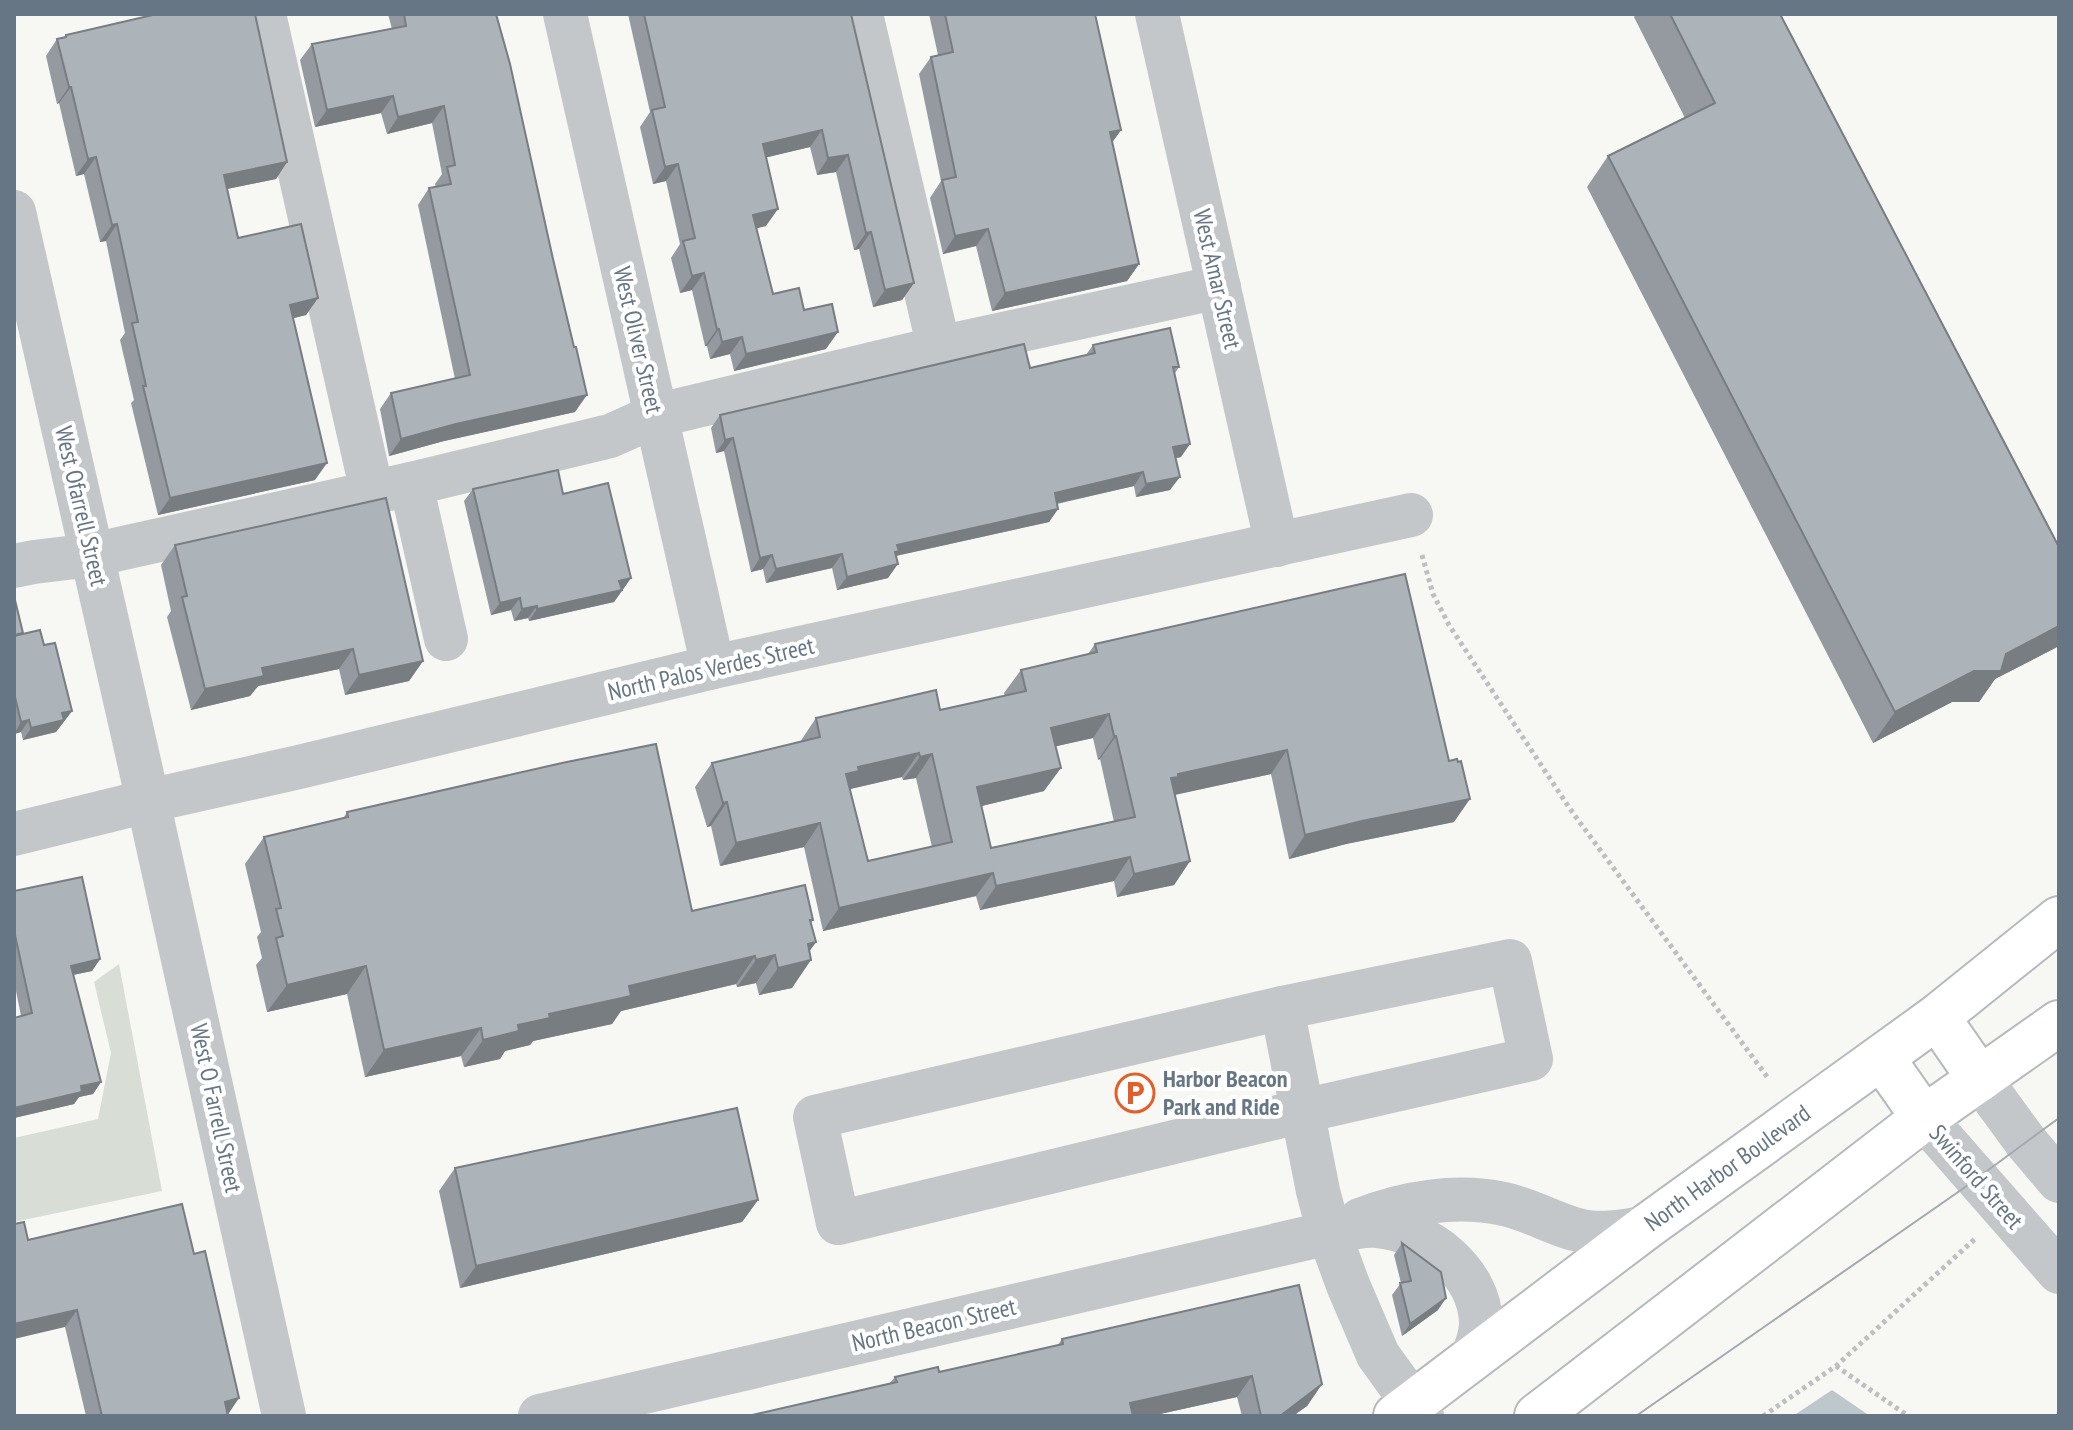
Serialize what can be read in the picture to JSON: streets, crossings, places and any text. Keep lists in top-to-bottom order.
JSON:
{
  "streets": {
    "main road": ["North Harbor Boulevard"],
    "street": [
      "West Amar Street",
      "West Oliver Street",
      "West Ofarrell Street",
      "North Palos Verdes Street",
      "West O Farrell Street",
      "Swinford Street",
      "North Beacon Street"
    ]
  },
  "crossings": [
    ["West Amar Street", "North Palos Verdes Street"],
    ["West Oliver Street", "North Palos Verdes Street"],
    ["West Ofarrell Street", "North Palos Verdes Street"],
    ["West Ofarrell Street", "West O Farrell Street"],
    ["North Palos Verdes Street", "West O Farrell Street"],
    ["North Harbor Boulevard", "North Beacon Street"]
  ],
  "places": {
    "parking": ["Harbor Beacon Park and Ride"]
  }
}
